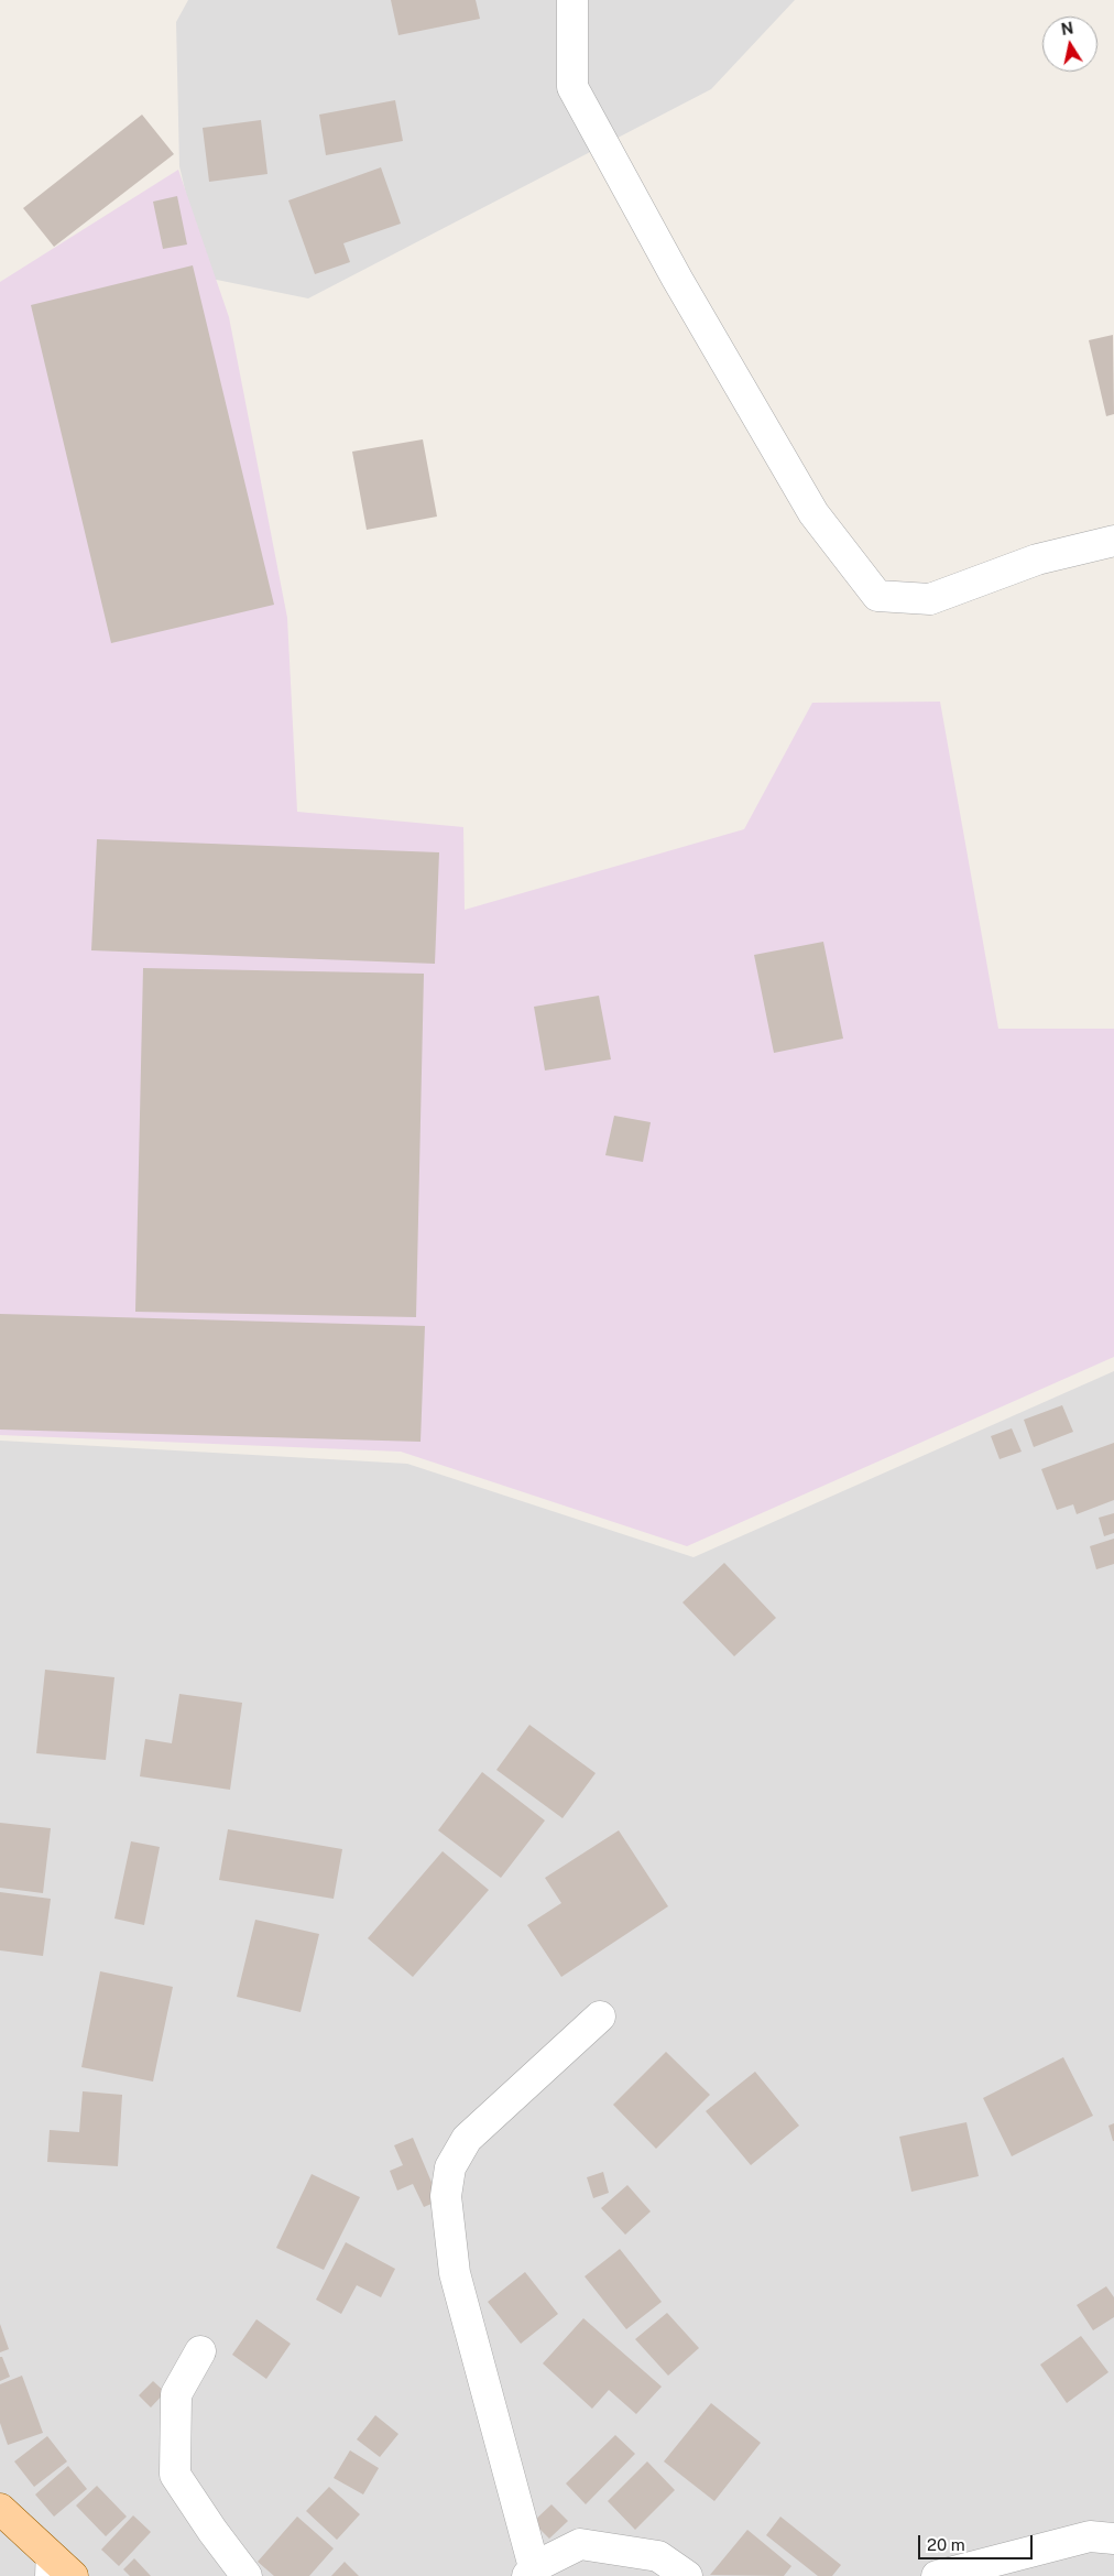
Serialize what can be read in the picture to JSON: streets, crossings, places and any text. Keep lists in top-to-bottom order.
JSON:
{
  "scale_bar": "20 m",
  "north": "top"
}
